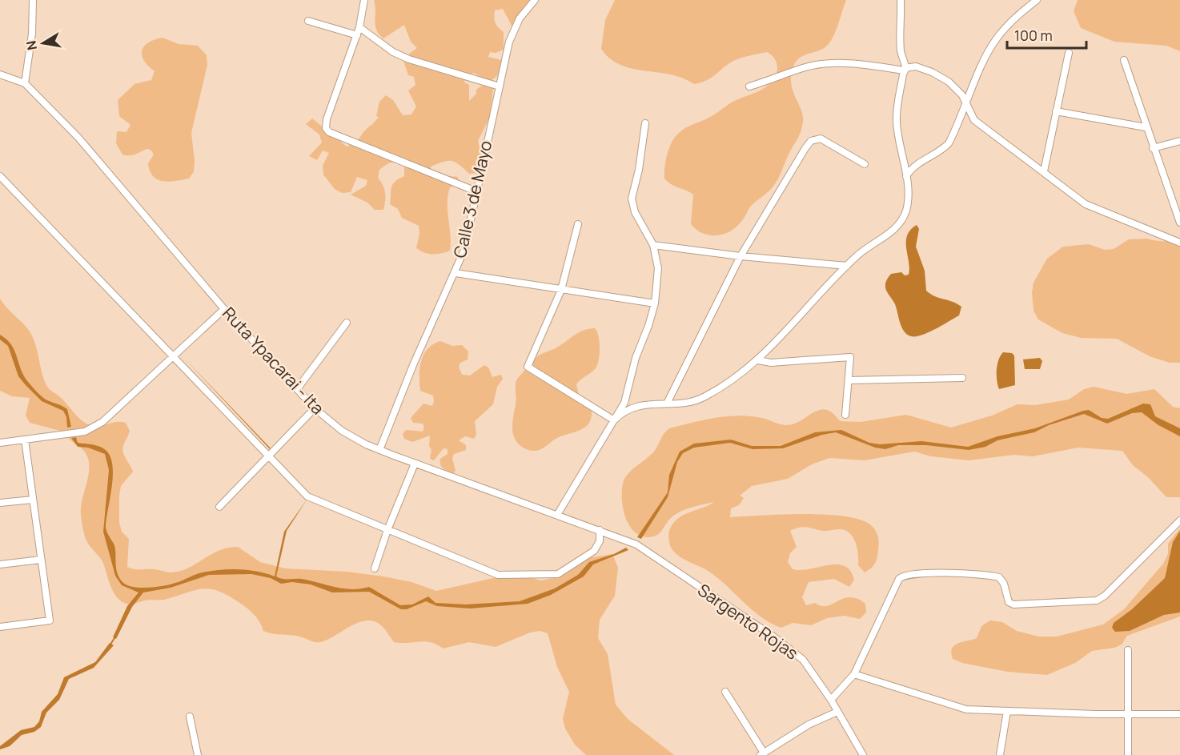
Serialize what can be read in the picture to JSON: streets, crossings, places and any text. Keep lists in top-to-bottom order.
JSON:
{
  "streets": {
    "street": ["Calle 3 de Mayo", "Ruta Ypacarai - Ita", "Sargento Rojas"]
  },
  "crossings": [
    ["Calle 3 de Mayo", "Ruta Ypacarai - Ita"],
    ["Ruta Ypacarai - Ita", "Sargento Rojas"]
  ],
  "scale_bar": "100 m",
  "north": "left"
}
